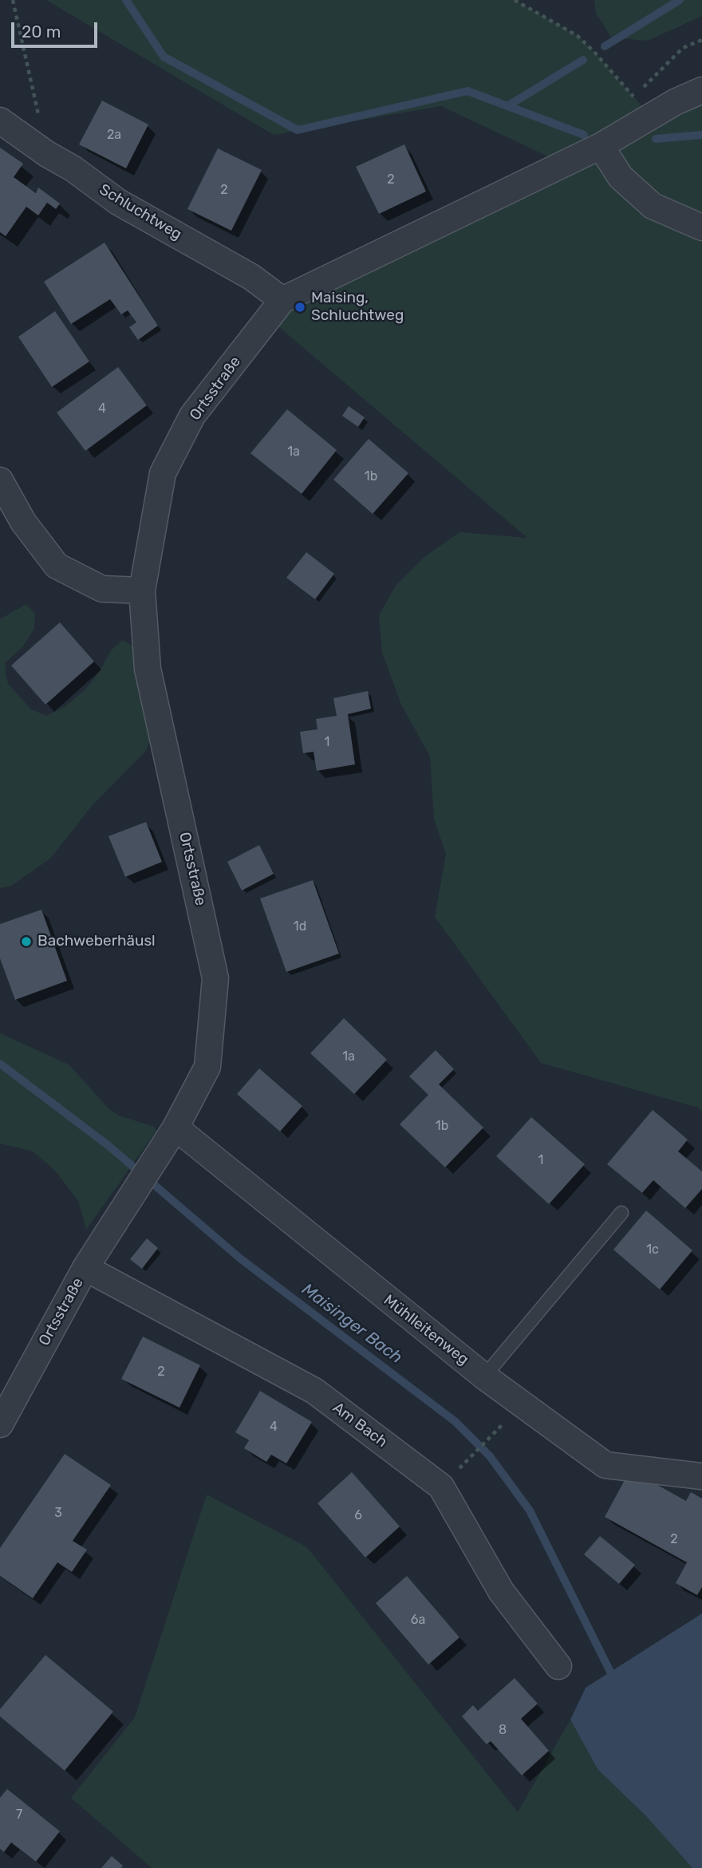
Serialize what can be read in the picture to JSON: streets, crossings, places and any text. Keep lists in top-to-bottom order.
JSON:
{
  "streets": {
    "street": [
      "Schluchtweg",
      "Ortsstraße",
      "Mühlleitenweg",
      "Am Bach"
    ]
  },
  "crossings": [
    ["Schluchtweg", "Ortsstraße"],
    ["Ortsstraße", "Mühlleitenweg"],
    ["Ortsstraße", "Am Bach"]
  ],
  "water": ["Maisinger Bach"],
  "places": ["Maising, Schluchtweg", "Bachweberhäusl"],
  "house_numbers": [
    "2a",
    "2",
    "2",
    "4",
    "1a",
    "1b",
    "1",
    "1d",
    "1a",
    "1b",
    "1",
    "1c",
    "2",
    "4",
    "3",
    "6",
    "2",
    "6a",
    "8",
    "7"
  ],
  "scale_bar": "20 m"
}
